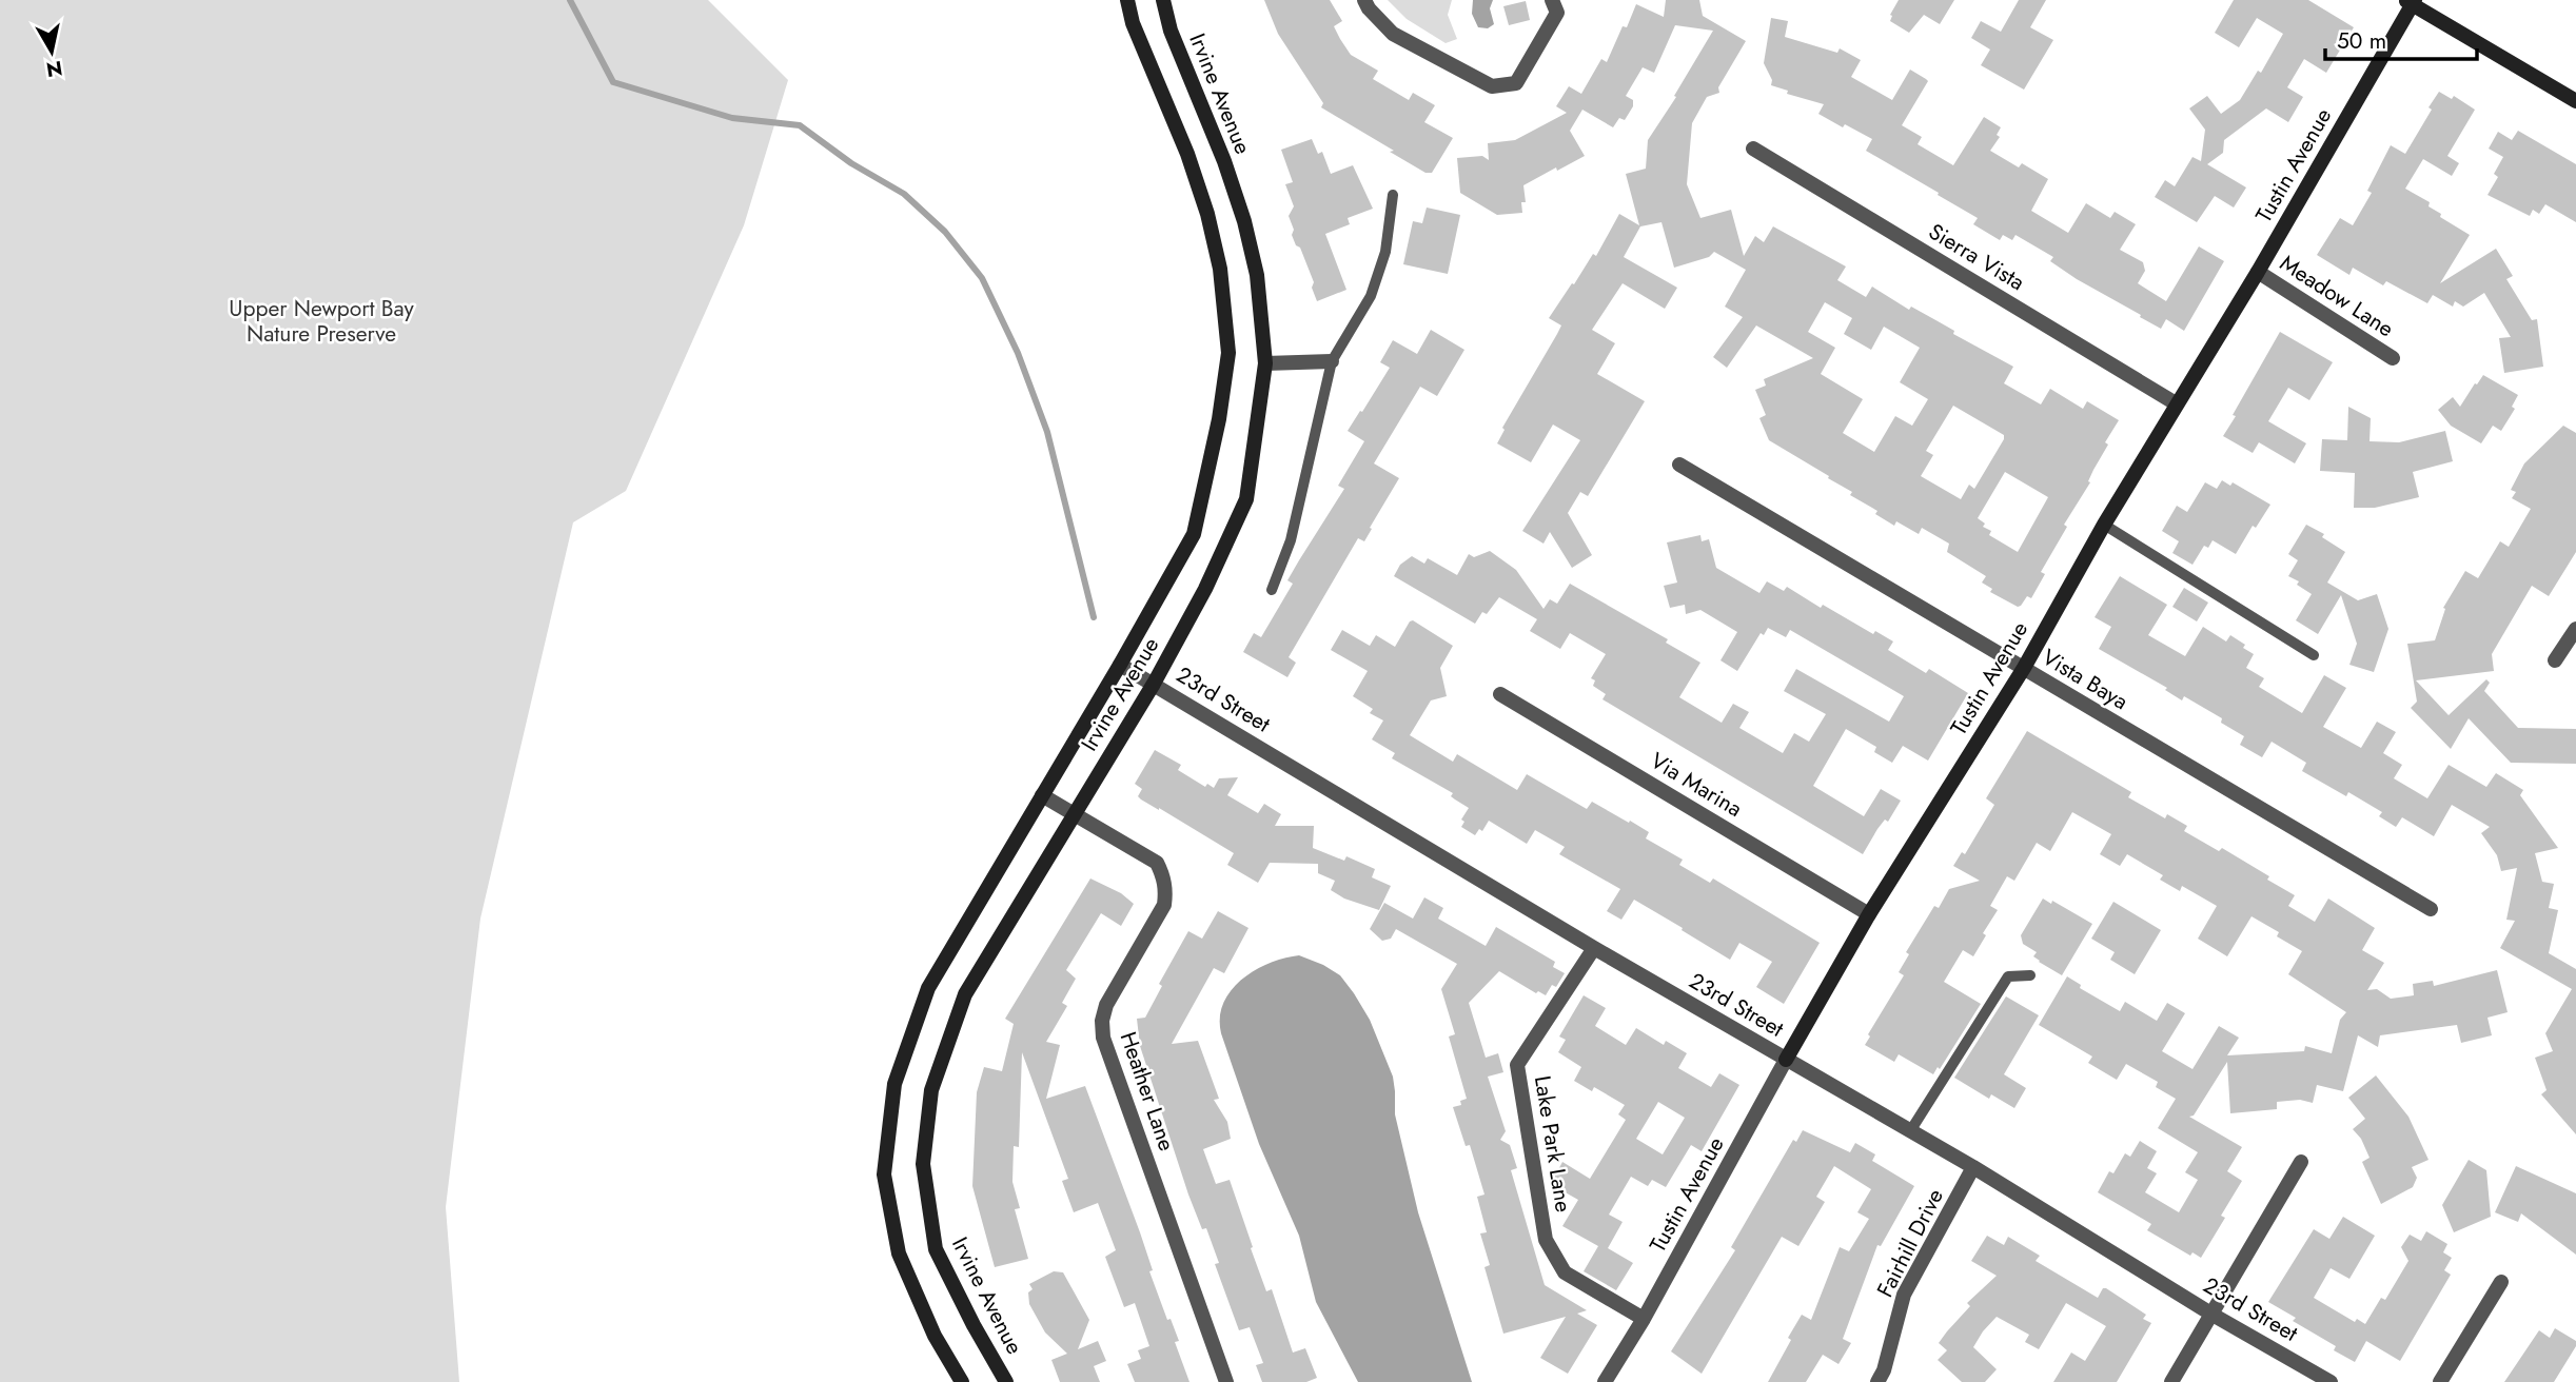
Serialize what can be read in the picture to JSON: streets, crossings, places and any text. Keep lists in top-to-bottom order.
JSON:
{
  "streets": {
    "main road": ["Irvine Avenue", "Tustin Avenue"],
    "street": [
      "Sierra Vista",
      "Meadow Lane",
      "Vista Baya",
      "23rd Street",
      "Via Marina",
      "Heather Lane",
      "Lake Park Lane",
      "Fairhill Drive"
    ]
  },
  "crossings": [
    ["Irvine Avenue", "23rd Street"],
    ["Irvine Avenue", "Heather Lane"],
    ["Tustin Avenue", "Sierra Vista"],
    ["Tustin Avenue", "Meadow Lane"],
    ["Tustin Avenue", "Vista Baya"],
    ["Tustin Avenue", "23rd Street"],
    ["Tustin Avenue", "Via Marina"],
    ["Tustin Avenue", "Lake Park Lane"],
    ["23rd Street", "Lake Park Lane"],
    ["23rd Street", "Fairhill Drive"]
  ],
  "parks": ["Upper Newport Bay Nature Preserve"],
  "scale_bar": "50 m",
  "north": "bottom"
}
